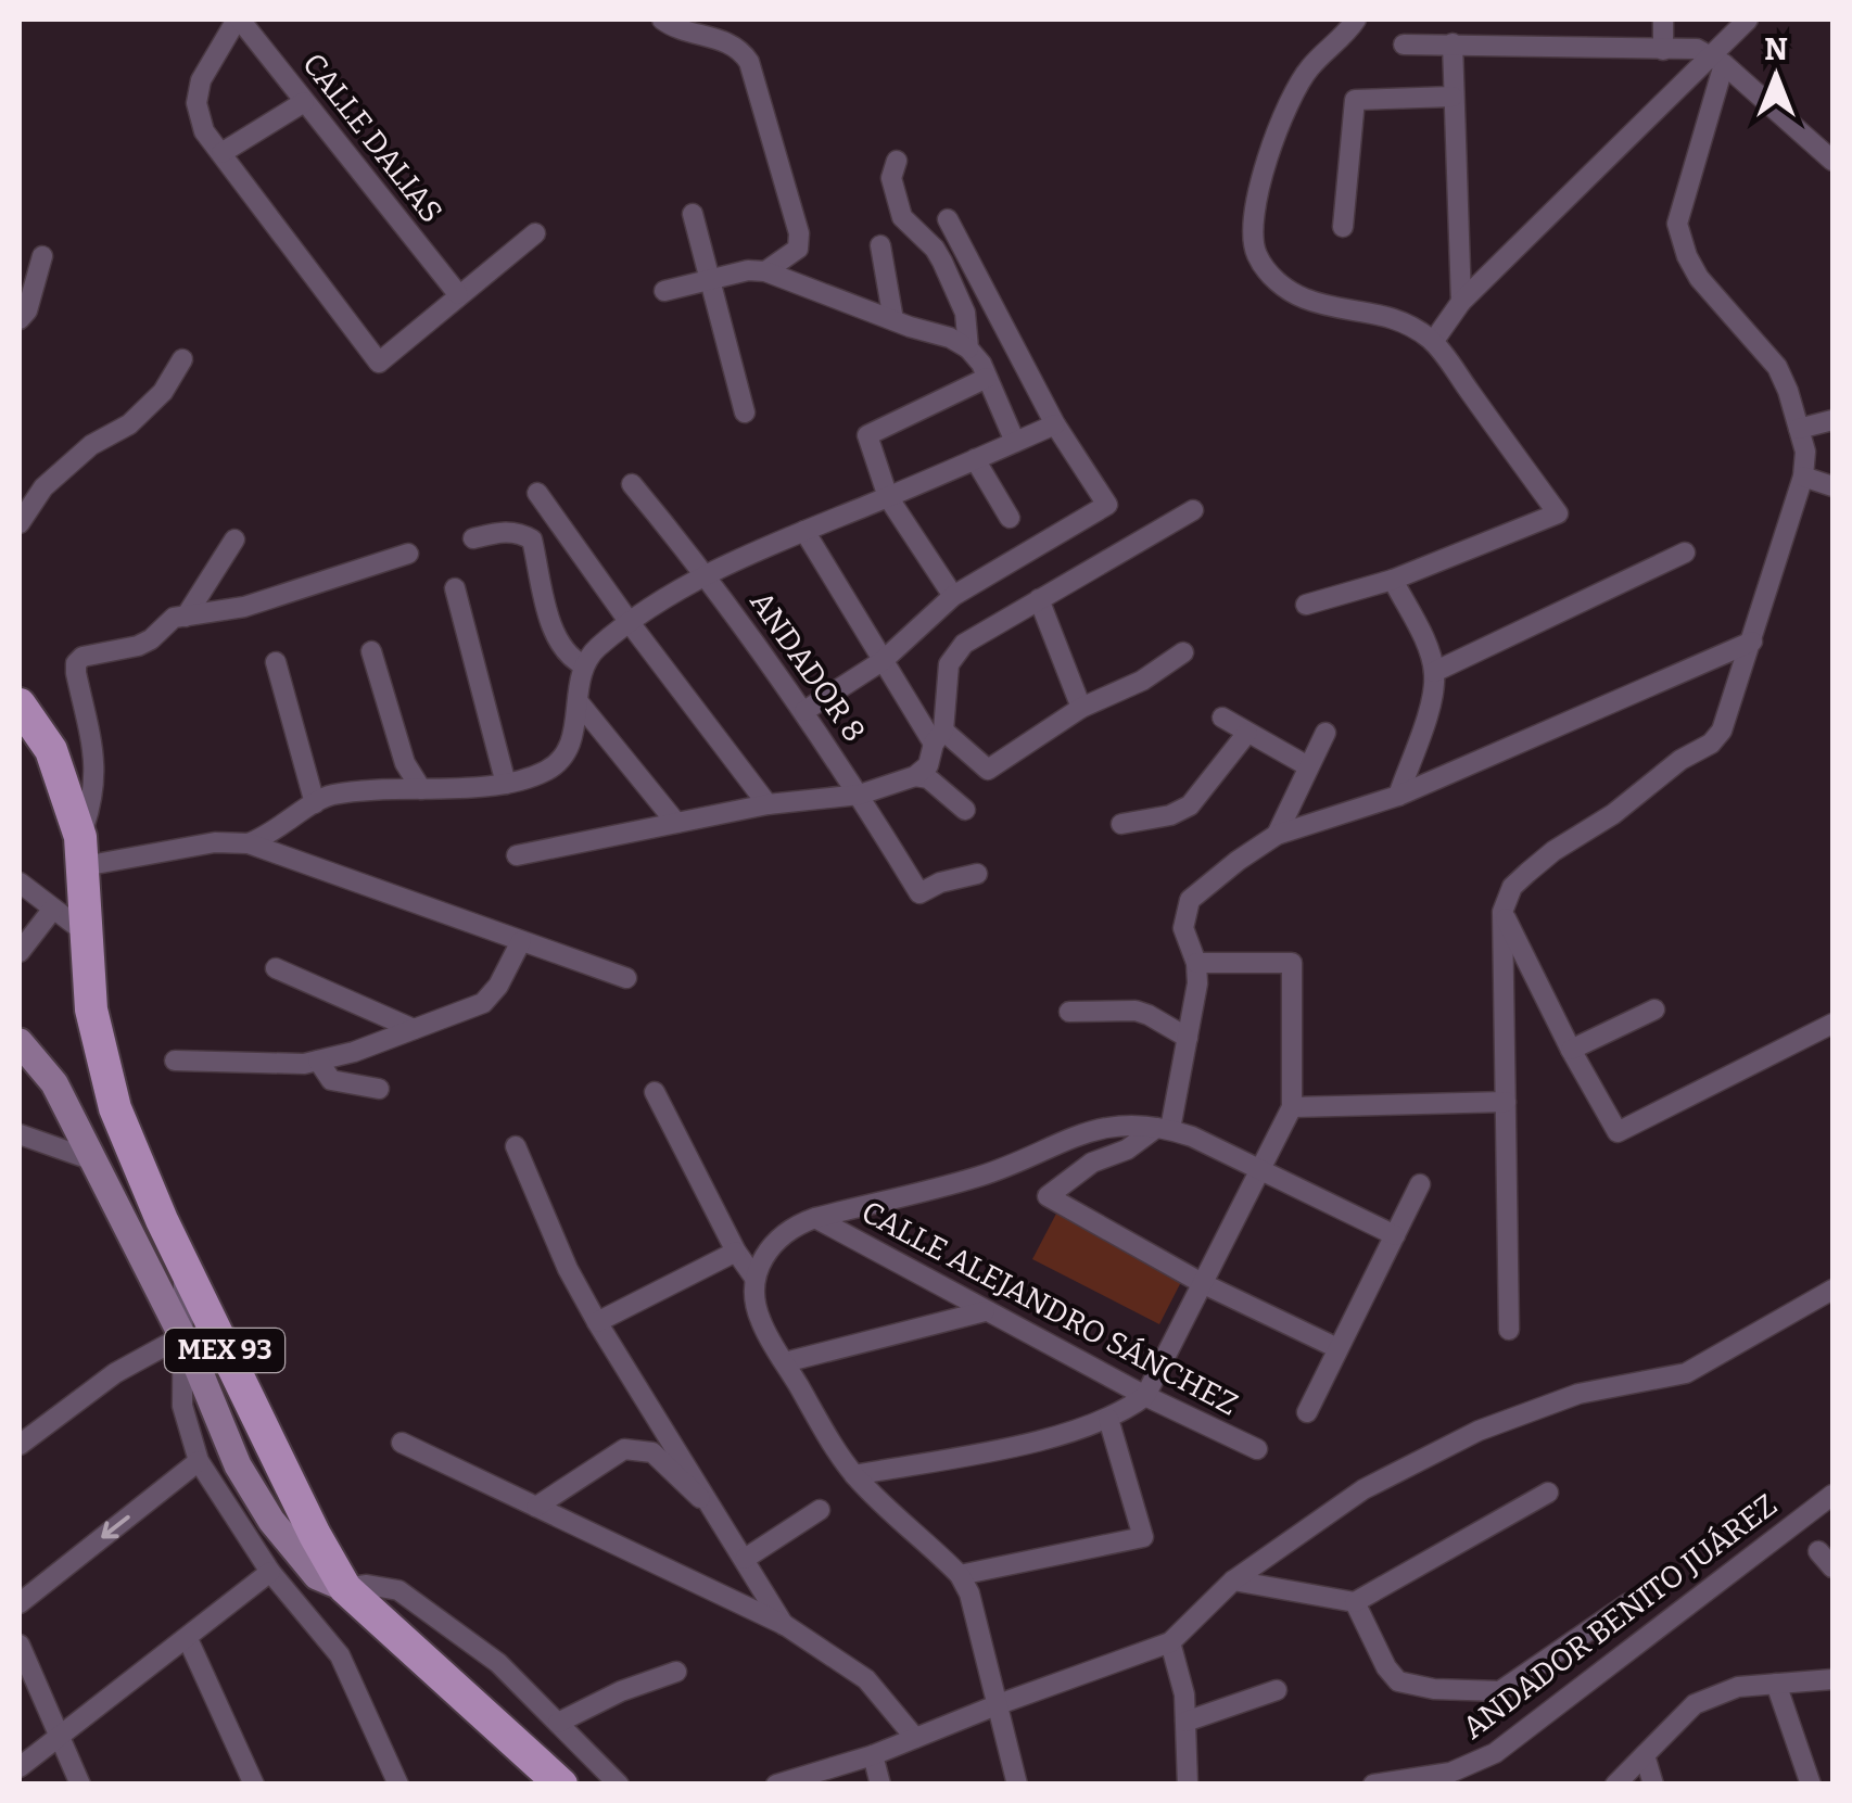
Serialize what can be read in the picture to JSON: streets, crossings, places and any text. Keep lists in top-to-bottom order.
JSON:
{
  "streets": {
    "main road": ["MEX 93"],
    "street": [
      "CALLE DALIAS",
      "ANDADOR 8",
      "CALLE ALEJANDRO SÁNCHEZ",
      "ANDADOR BENITO JUÁREZ"
    ]
  },
  "north": "top"
}
